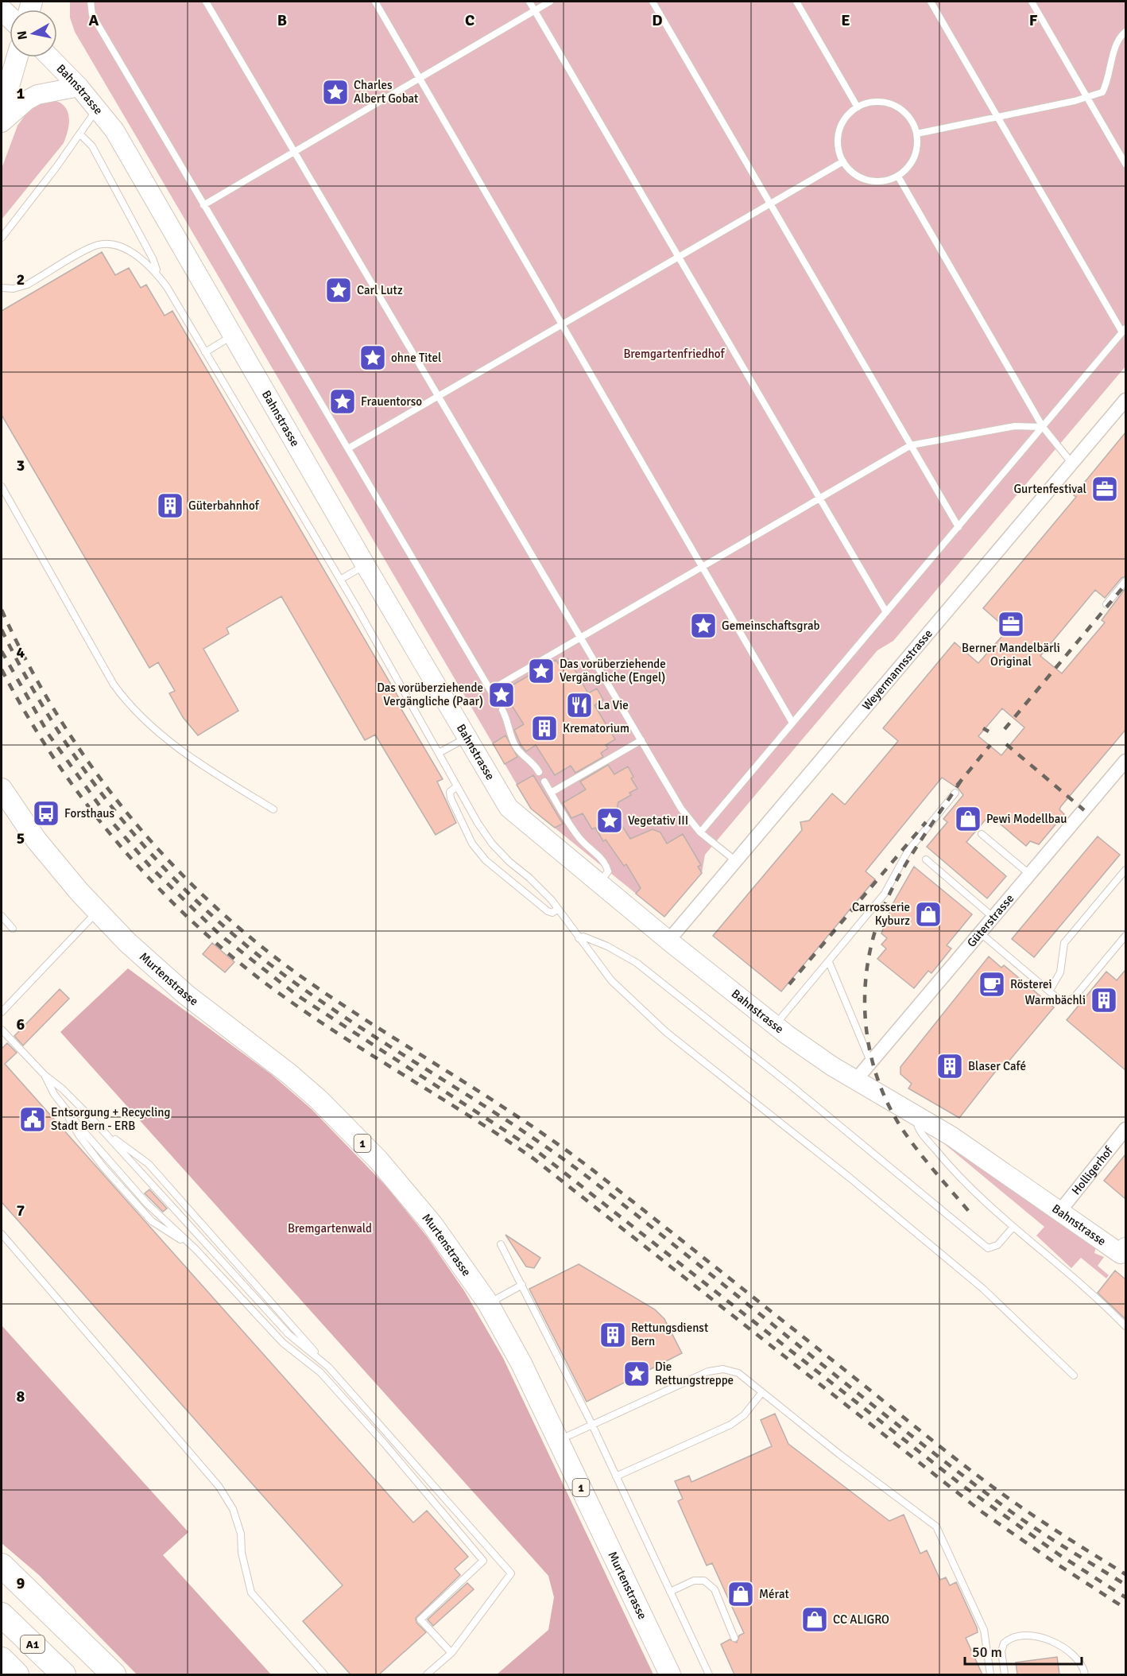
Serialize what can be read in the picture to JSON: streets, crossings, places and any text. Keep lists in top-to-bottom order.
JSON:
{
  "streets": {
    "highway": ["A1"],
    "main road": ["Murtenstrasse", "1"],
    "street": [
      "Bahnstrasse",
      "Weyermannsstrasse",
      "Güterstrasse",
      "Holligerhof"
    ]
  },
  "crossings": [
    ["Bahnstrasse", "Weyermannsstrasse"],
    ["Bahnstrasse", "Güterstrasse"],
    ["Bahnstrasse", "Holligerhof"]
  ],
  "parks": ["Bremgartenfriedhof", "Bremgartenwald"],
  "places": {
    "place": [
      "Charles Albert Gobat",
      "Carl Lutz",
      "ohne Titel",
      "Frauentorso",
      "Gemeinschaftsgrab",
      "Das vorüberziehende Vergängliche (Engel)",
      "Das vorüberziehende Vergängliche (Paar)",
      "Vegetativ III",
      "Die Rettungstreppe"
    ],
    "office": ["Gurtenfestival", "Berner Mandelbärli Original"],
    "building": [
      "Güterbahnhof",
      "Krematorium",
      "Warmbächli",
      "Blaser Café",
      "Rettungsdienst Bern"
    ],
    "restaurant": ["La Vie"],
    "bus stop": ["Forsthaus"],
    "shop": [
      "Pewi Modellbau",
      "Carrosserie Kyburz",
      "Mérat",
      "CC ALIGRO"
    ],
    "cafe": ["Rösterei"],
    "public building": ["Entsorgung + Recycling Stadt Bern - ERB"]
  },
  "scale_bar": "50 m",
  "north": "left",
  "grid": {
    "columns": [
      "A",
      "B",
      "C",
      "D",
      "E",
      "F"
    ],
    "rows": [
      "1",
      "2",
      "3",
      "4",
      "5",
      "6",
      "7",
      "8",
      "9"
    ]
  }
}
